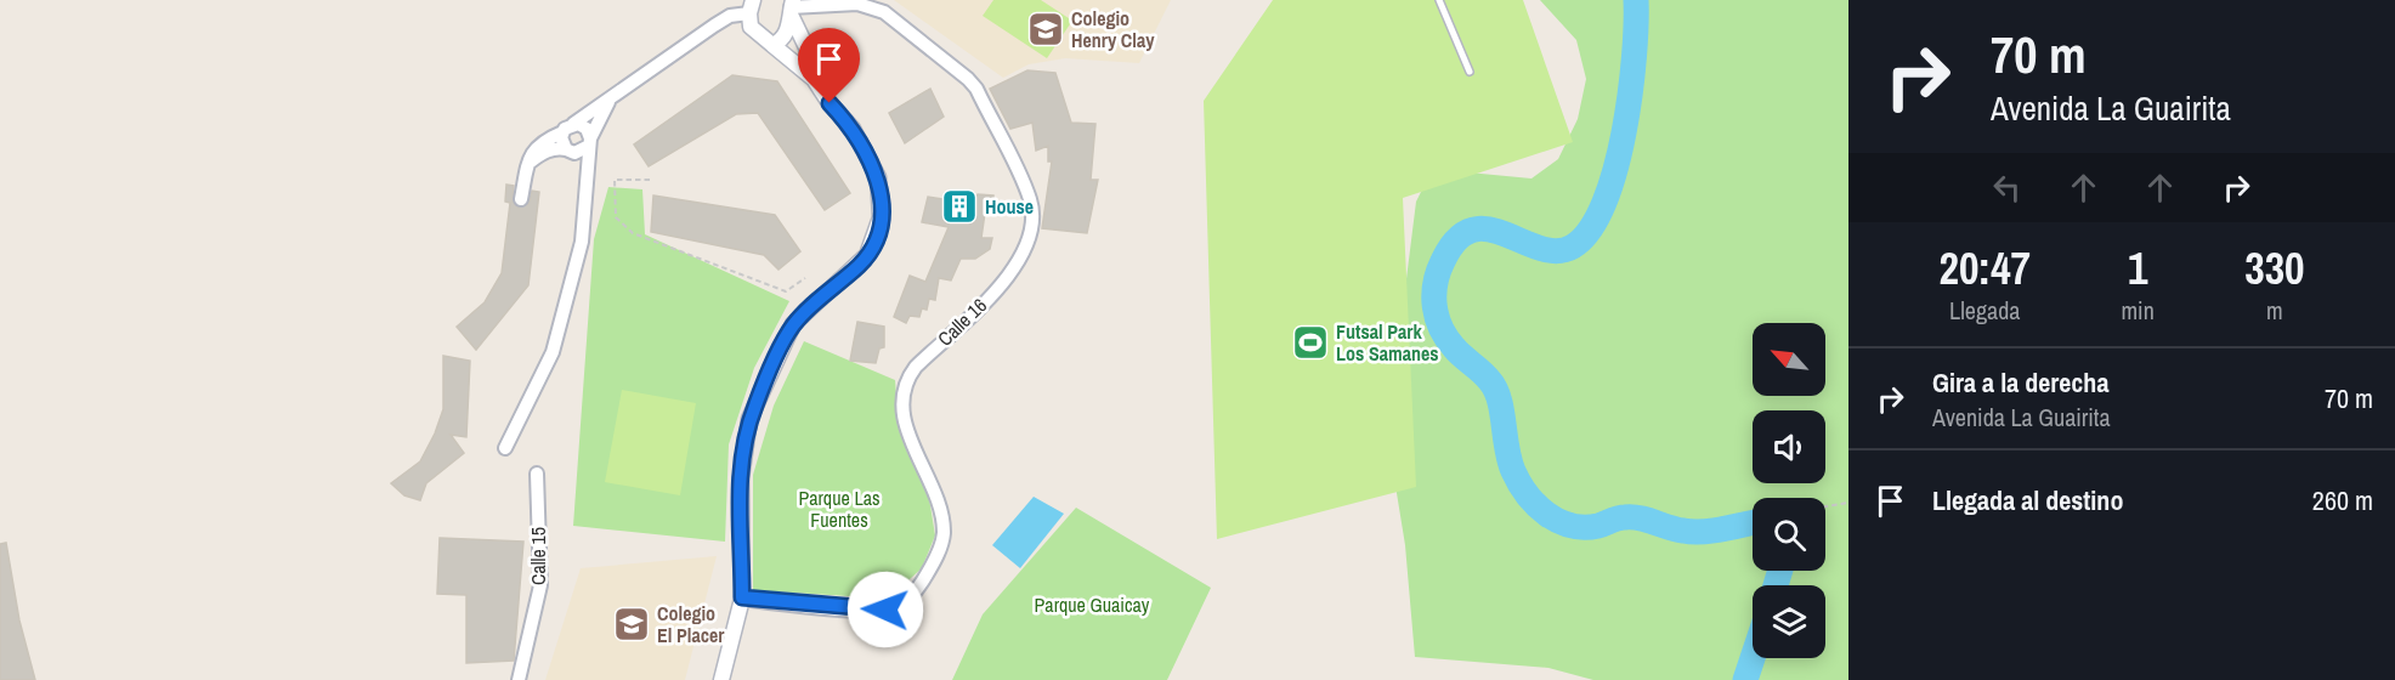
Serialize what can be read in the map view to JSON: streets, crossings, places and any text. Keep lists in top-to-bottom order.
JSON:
{
  "streets": {
    "street": ["Calle 16", "Calle 15"]
  },
  "parks": ["Parque Las Fuentes", "Parque Guaicay"],
  "places": {
    "school or university": ["Colegio Henry Clay", "Colegio El Placer"],
    "building": ["House"],
    "sports": ["Futsal Park Los Samanes"]
  },
  "north": "top left",
  "page": {
    "turn": ["70 m", "Avenida La Guairita"],
    "eta": [
      "20:47",
      "Llegada",
      "1",
      "min",
      "330",
      "m"
    ],
    "list": [
      {
        "name": "Gira a la derecha",
        "note": "Avenida La Guairita",
        "value": "70 m"
      },
      {
        "name": "Llegada al destino",
        "value": "260 m"
      }
    ]
  }
}
